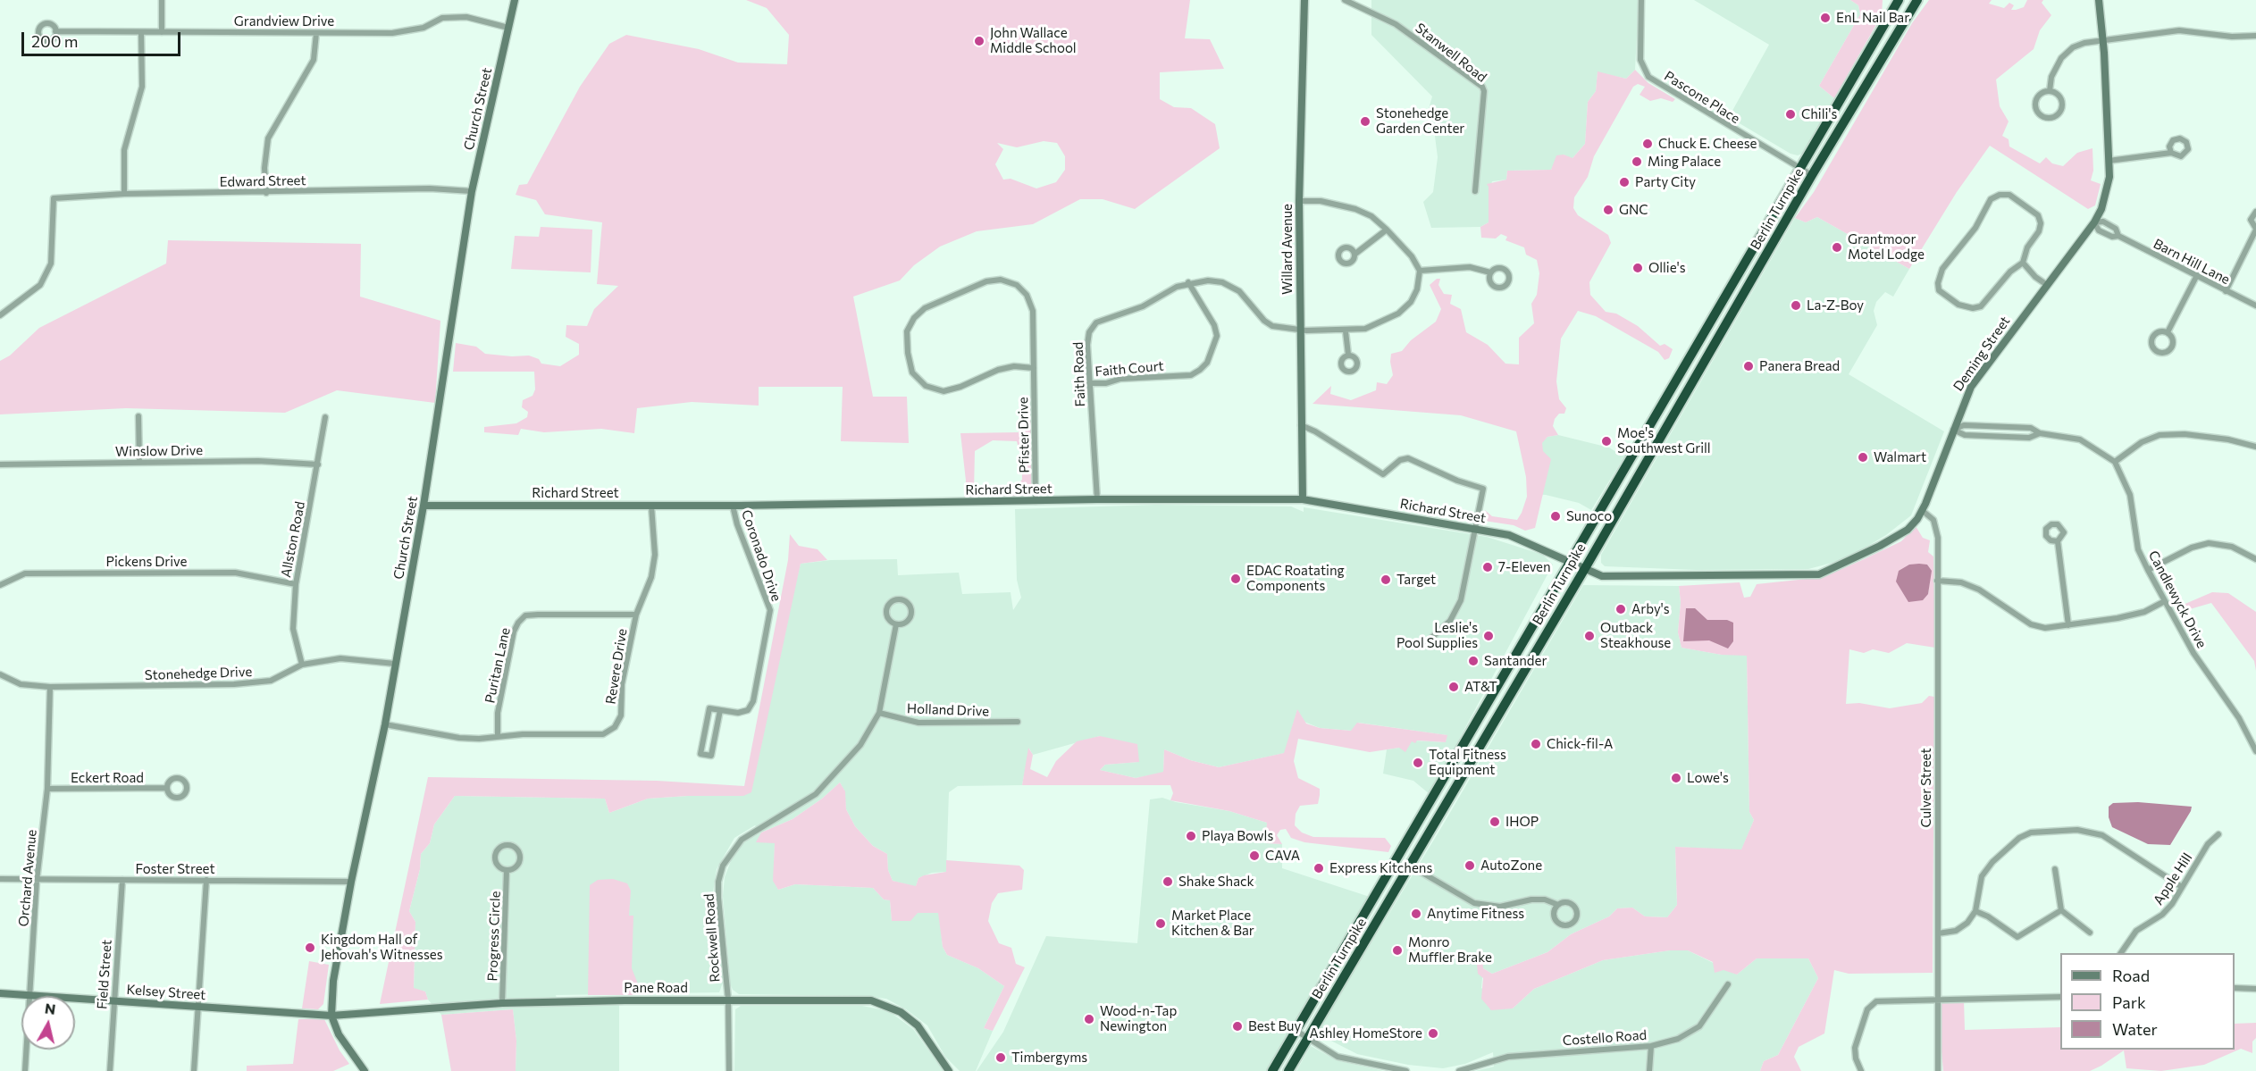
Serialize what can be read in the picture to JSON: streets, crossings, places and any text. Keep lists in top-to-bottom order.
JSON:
{
  "streets": {
    "highway": ["Berlin Turnpike"],
    "street": [
      "Grandview Drive",
      "Stanwell Road",
      "Pascone Place",
      "Church Street",
      "Edward Street",
      "Willard Avenue",
      "Barn Hill Lane",
      "Deming Street",
      "Faith Court",
      "Faith Road",
      "Pfister Drive",
      "Winslow Drive",
      "Richard Street",
      "Allston Road",
      "Coronado Drive",
      "Pickens Drive",
      "Candlewyck Drive",
      "Puritan Lane",
      "Revere Drive",
      "Stonehedge Drive",
      "Holland Drive",
      "Eckert Road",
      "Culver Street",
      "Foster Street",
      "Orchard Avenue",
      "Apple Hill",
      "Progress Circle",
      "Rockwell Road",
      "Field Street",
      "Pane Road",
      "Kelsey Street",
      "Costello Road"
    ]
  },
  "crossings": [
    ["Grandview Drive", "Church Street"],
    ["Pascone Place", "Berlin Turnpike"],
    ["Church Street", "Edward Street"],
    ["Church Street", "Richard Street"],
    ["Church Street", "Revere Drive"],
    ["Church Street", "Stonehedge Drive"],
    ["Church Street", "Foster Street"],
    ["Church Street", "Pane Road"],
    ["Church Street", "Kelsey Street"],
    ["Berlin Turnpike", "Deming Street"],
    ["Berlin Turnpike", "Richard Street"],
    ["Willard Avenue", "Faith Road"],
    ["Willard Avenue", "Richard Street"],
    ["Barn Hill Lane", "Deming Street"],
    ["Deming Street", "Richard Street"],
    ["Deming Street", "Culver Street"],
    ["Faith Court", "Faith Road"],
    ["Faith Road", "Richard Street"],
    ["Pfister Drive", "Richard Street"],
    ["Winslow Drive", "Allston Road"],
    ["Richard Street", "Coronado Drive"],
    ["Richard Street", "Revere Drive"],
    ["Allston Road", "Pickens Drive"],
    ["Allston Road", "Stonehedge Drive"],
    ["Puritan Lane", "Revere Drive"],
    ["Stonehedge Drive", "Orchard Avenue"],
    ["Holland Drive", "Rockwell Road"],
    ["Eckert Road", "Orchard Avenue"],
    ["Foster Street", "Orchard Avenue"],
    ["Foster Street", "Field Street"],
    ["Orchard Avenue", "Kelsey Street"],
    ["Progress Circle", "Pane Road"],
    ["Rockwell Road", "Pane Road"],
    ["Field Street", "Kelsey Street"],
    ["Pane Road", "Kelsey Street"]
  ],
  "places": [
    "EnL Nail Bar",
    "John Wallace Middle School",
    "Chili's",
    "Stonehedge Garden Center",
    "Chuck E. Cheese",
    "Ming Palace",
    "Party City",
    "GNC",
    "Grantmoor Motel Lodge",
    "Ollie's",
    "La-Z-Boy",
    "Panera Bread",
    "Moe's Southwest Grill",
    "Walmart",
    "Sunoco",
    "7-Eleven",
    "EDAC Roatating Components",
    "Target",
    "Arby's",
    "Leslie's Pool Supplies",
    "Outback Steakhouse",
    "Santander",
    "AT&T",
    "Chick-fil-A",
    "Total Fitness Equipment",
    "Lowe's",
    "IHOP",
    "Playa Bowls",
    "CAVA",
    "AutoZone",
    "Express Kitchens",
    "Shake Shack",
    "Anytime Fitness",
    "Market Place Kitchen & Bar",
    "Kingdom Hall of Jehovah's Witnesses",
    "Monro Muffler Brake",
    "Wood-n-Tap Newington",
    "Best Buy",
    "Ashley HomeStore",
    "Timbergyms"
  ],
  "legend": ["Road", "Park", "Water"],
  "scale_bar": "200 m",
  "north": "top"
}
